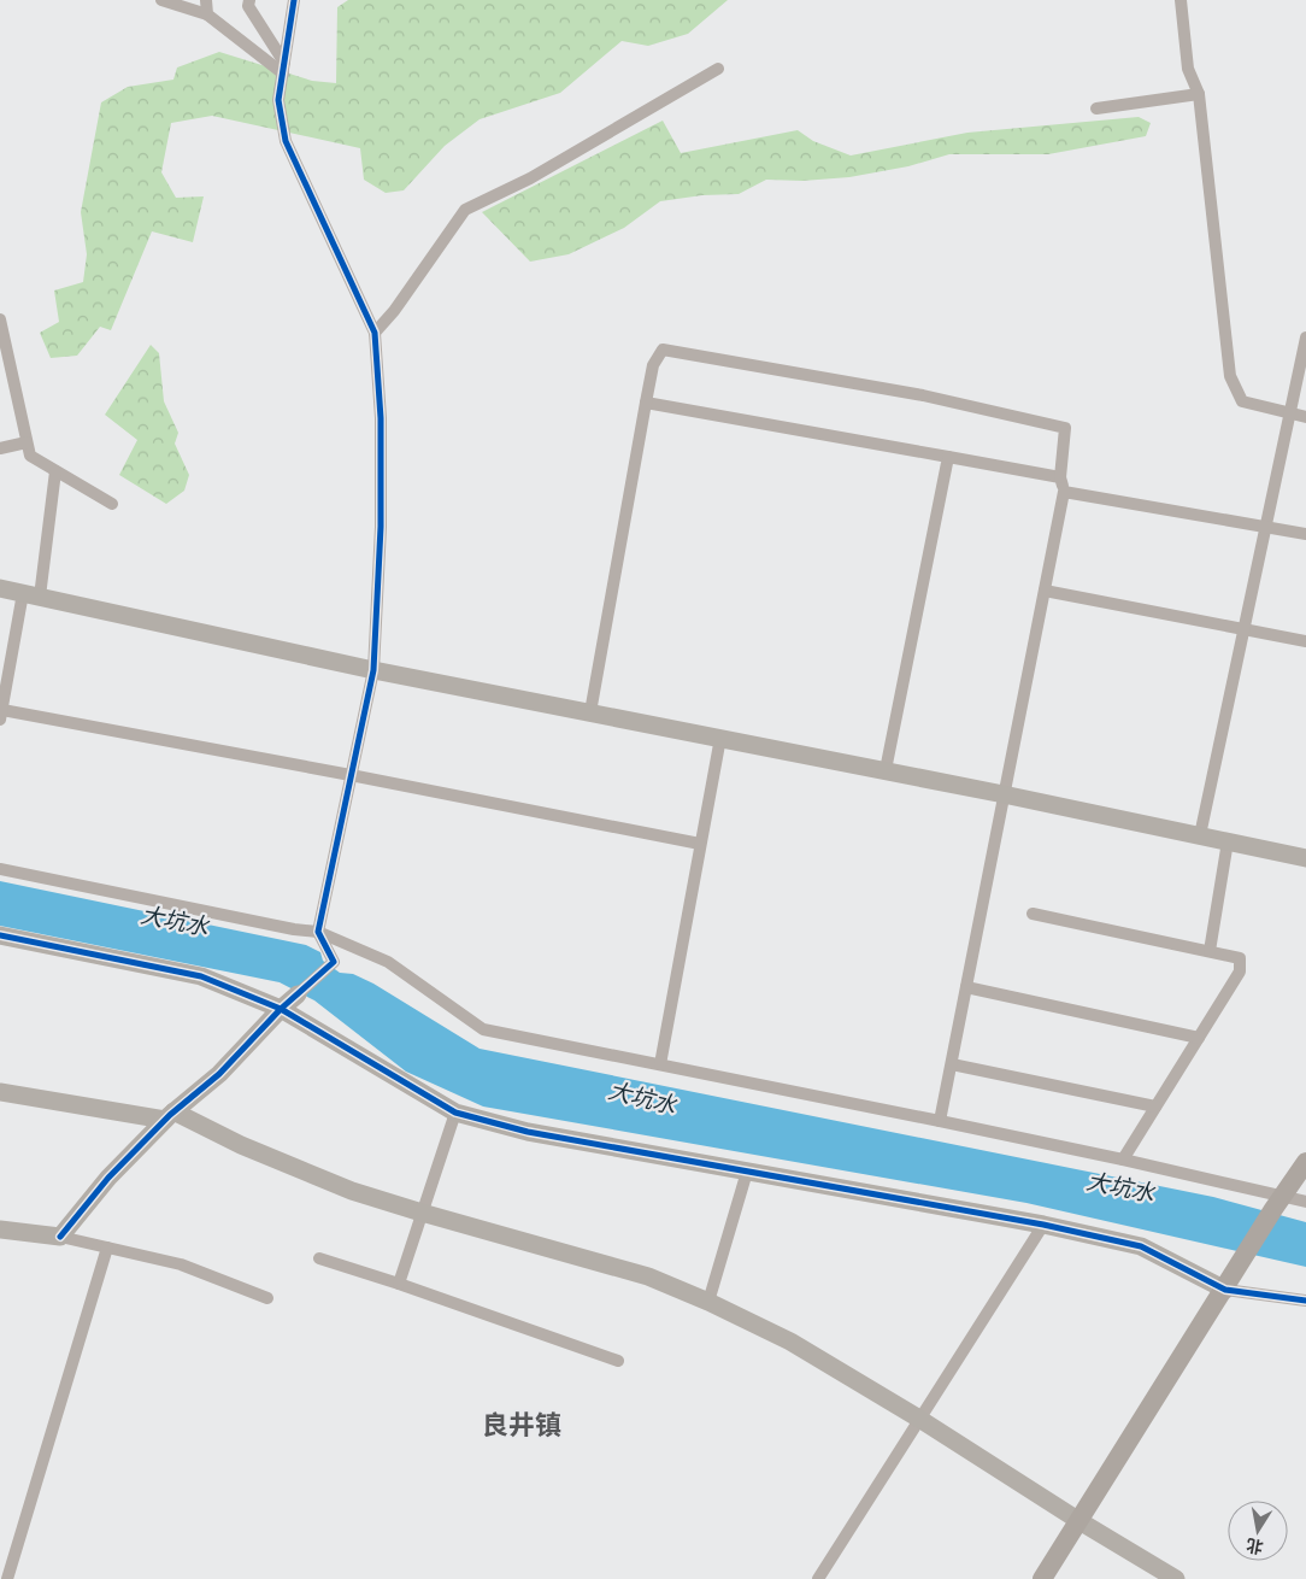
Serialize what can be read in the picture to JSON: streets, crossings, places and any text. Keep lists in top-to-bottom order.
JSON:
{
  "districts": ["良井镇"],
  "water": ["大坑水"],
  "north": "bottom"
}
